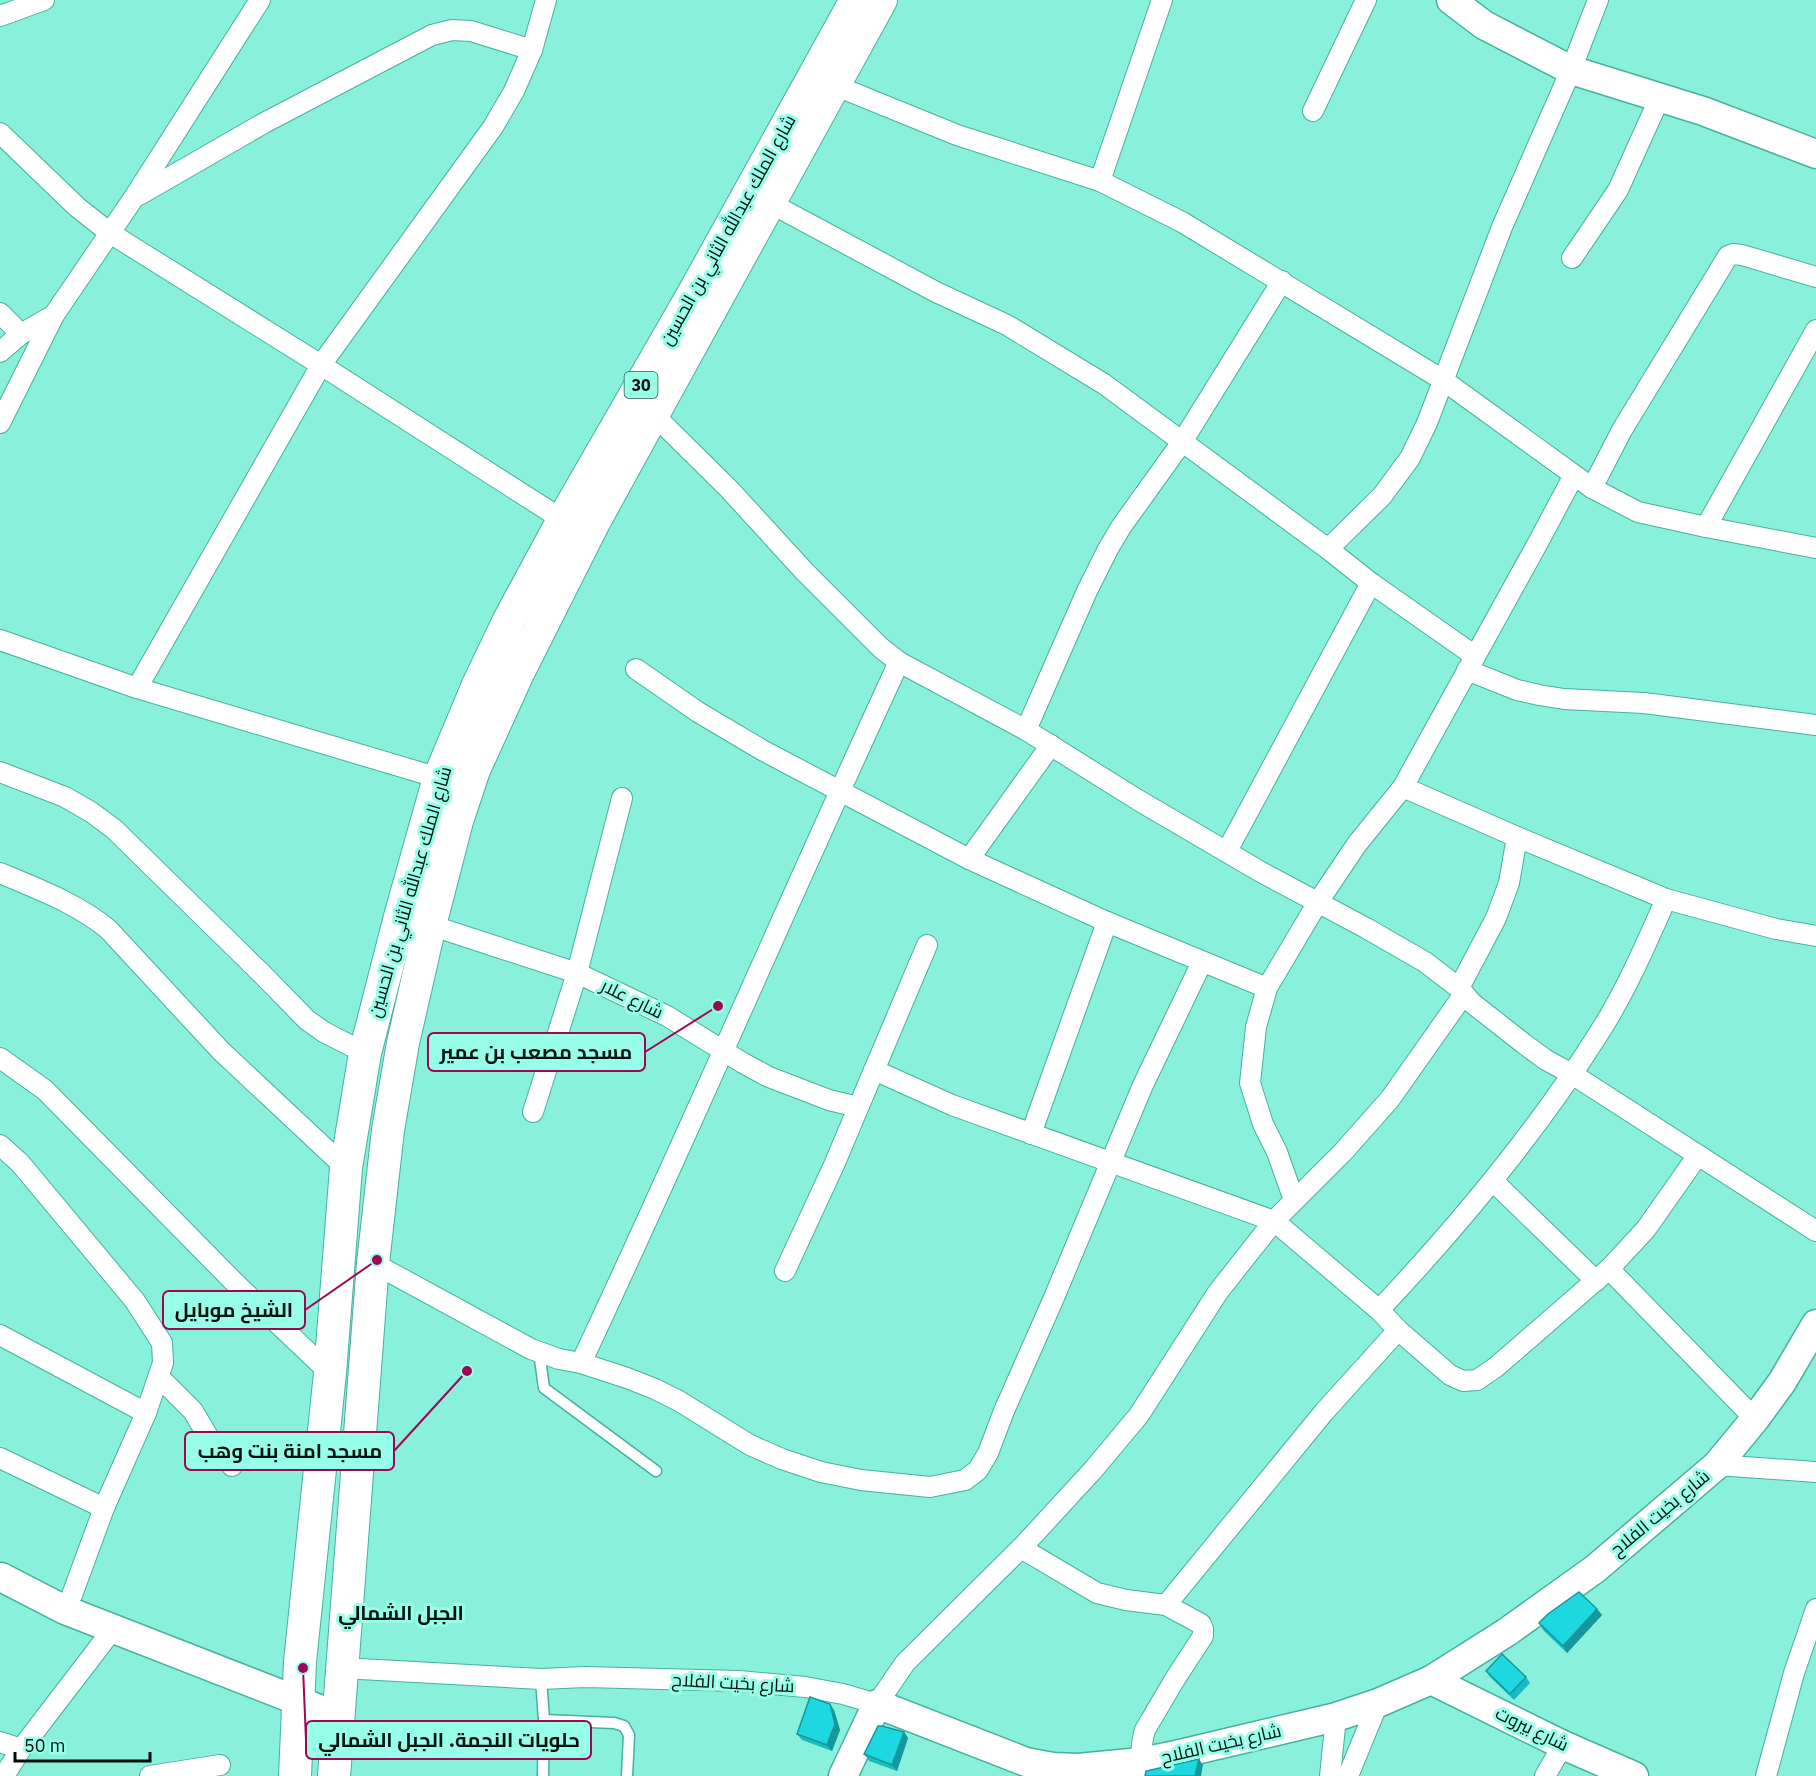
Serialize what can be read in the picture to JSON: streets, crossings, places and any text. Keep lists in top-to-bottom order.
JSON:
{
  "streets": {
    "main road": ["شارع الملك عبدالله الثاني بن الحسين", "30"],
    "street": ["شارع علار", "شارع بخيت الفلاح", "شارع بيروت"]
  },
  "crossings": [
    ["شارع الملك عبدالله الثاني بن الحسين", "شارع علار"],
    ["شارع الملك عبدالله الثاني بن الحسين", "شارع بخيت الفلاح"],
    ["شارع بخيت الفلاح", "شارع بيروت"]
  ],
  "districts": ["الجبل الشمالي"],
  "places": [
    "مسجد مصعب بن عمير",
    "الشيخ موبايل",
    "مسجد امنة بنت وهب",
    "حلويات النجمة. الجبل الشمالي"
  ],
  "scale_bar": "50 m"
}
